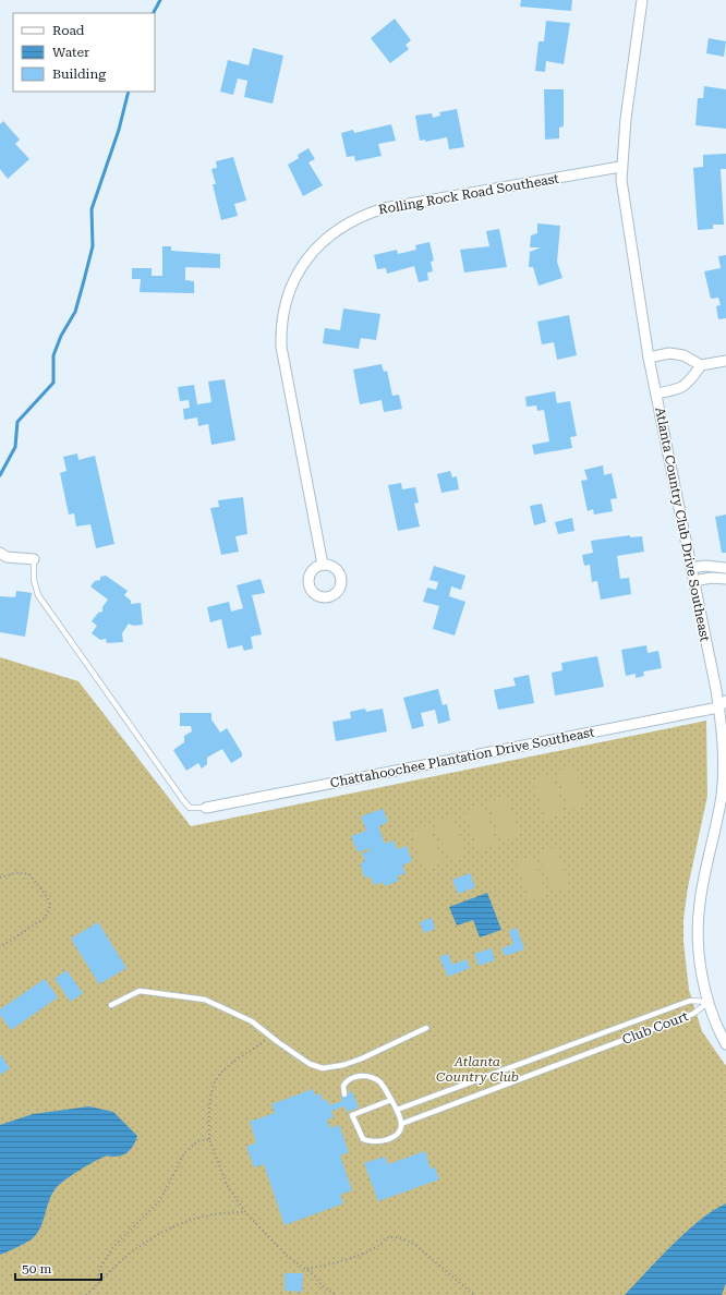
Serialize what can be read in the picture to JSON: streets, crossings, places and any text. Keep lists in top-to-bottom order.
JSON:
{
  "streets": {
    "street": ["Rolling Rock Road Southeast", "Atlanta Country Club Drive Southeast", "Chattahoochee Plantation Drive Southeast"],
    "lane": ["Club Court"]
  },
  "crossings": [
    ["Rolling Rock Road Southeast", "Atlanta Country Club Drive Southeast"],
    ["Atlanta Country Club Drive Southeast", "Chattahoochee Plantation Drive Southeast"],
    ["Atlanta Country Club Drive Southeast", "Club Court"]
  ],
  "parks": ["Atlanta Country Club"],
  "legend": ["Road", "Water", "Building"],
  "scale_bar": "50 m"
}
